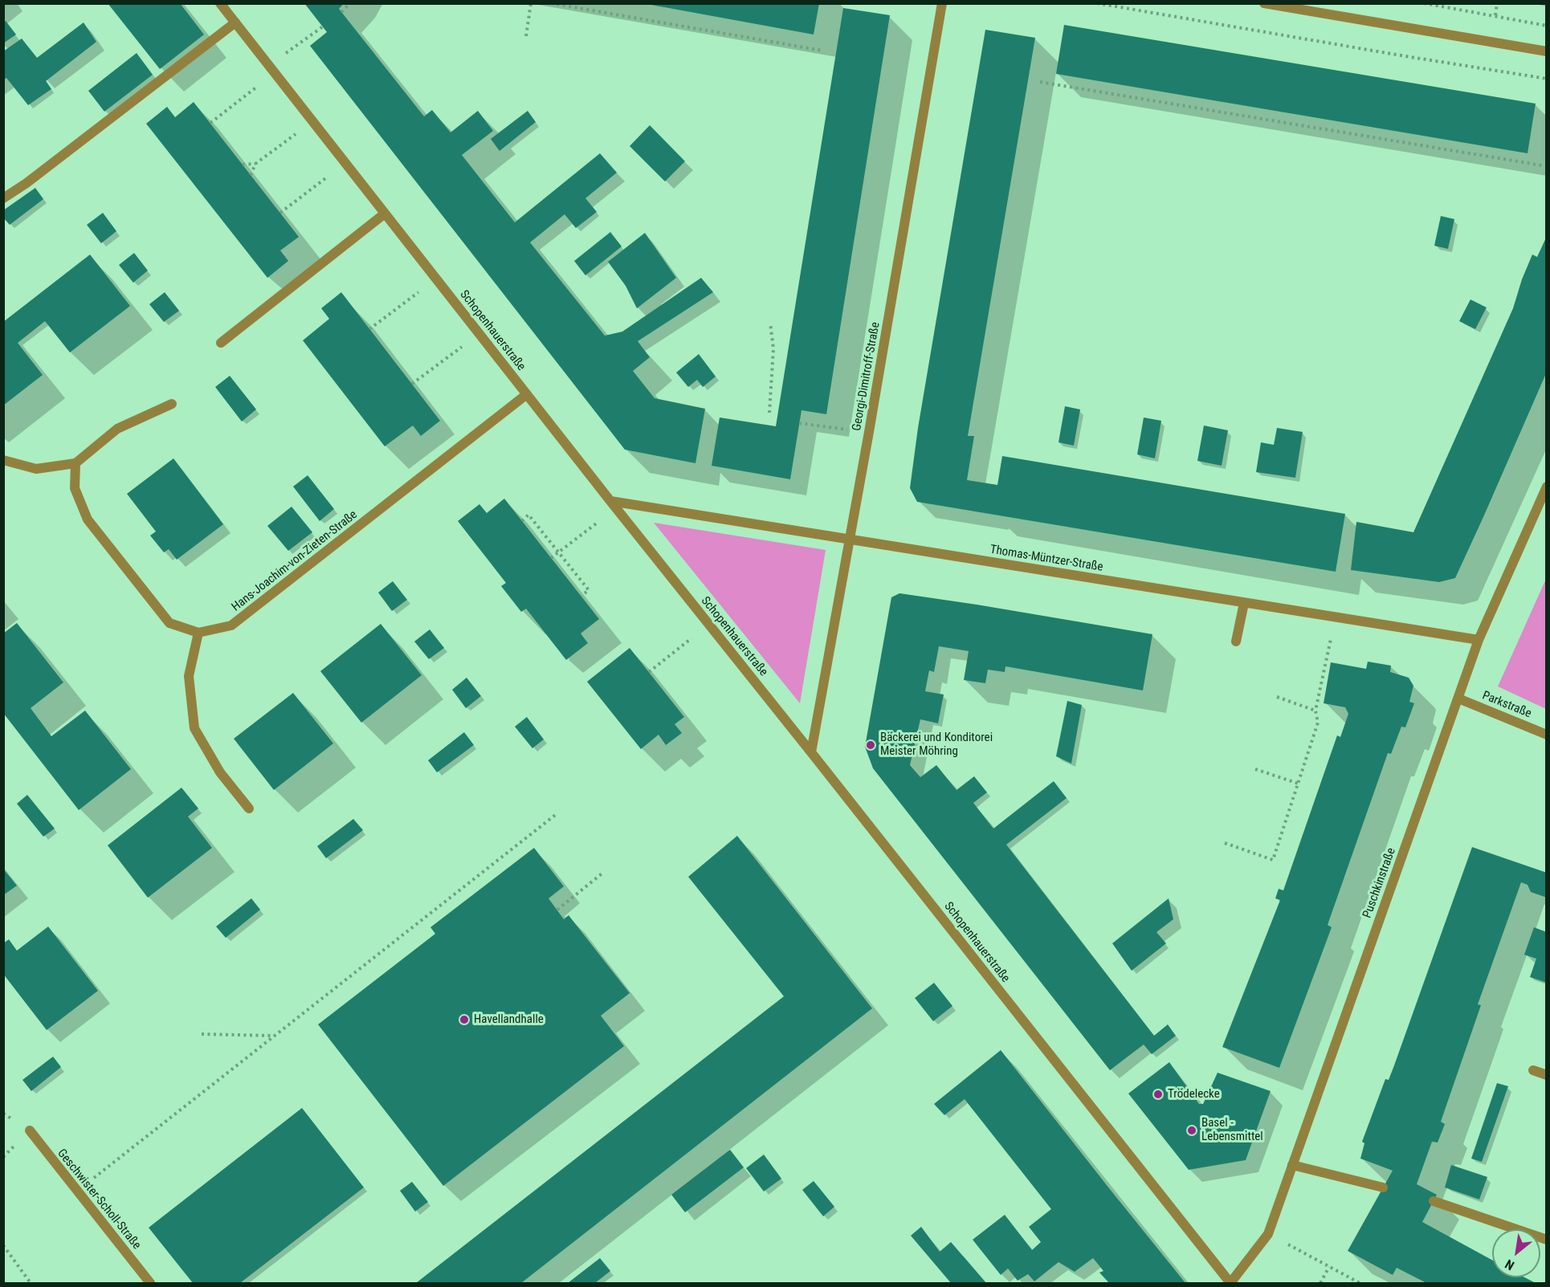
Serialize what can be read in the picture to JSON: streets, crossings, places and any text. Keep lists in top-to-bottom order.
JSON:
{
  "streets": {
    "street": [
      "Schopenhauerstraße",
      "Georgi-Dimitroff-Straße",
      "Thomas-Müntzer-Straße",
      "Hans-Joachim-von-Zieten-Straße",
      "Parkstraße",
      "Puschkinstraße",
      "Geschwister-Scholl-Straße"
    ]
  },
  "crossings": [
    ["Schopenhauerstraße", "Georgi-Dimitroff-Straße"],
    ["Schopenhauerstraße", "Thomas-Müntzer-Straße"],
    ["Schopenhauerstraße", "Hans-Joachim-von-Zieten-Straße"],
    ["Schopenhauerstraße", "Puschkinstraße"],
    ["Georgi-Dimitroff-Straße", "Thomas-Müntzer-Straße"],
    ["Thomas-Müntzer-Straße", "Puschkinstraße"],
    ["Parkstraße", "Puschkinstraße"]
  ],
  "places": [
    "Bäckerei und Konditorei Meister Möhring",
    "Havellandhalle",
    "Trödelecke",
    "Basel - Lebensmittel"
  ],
  "north": "bottom left"
}
